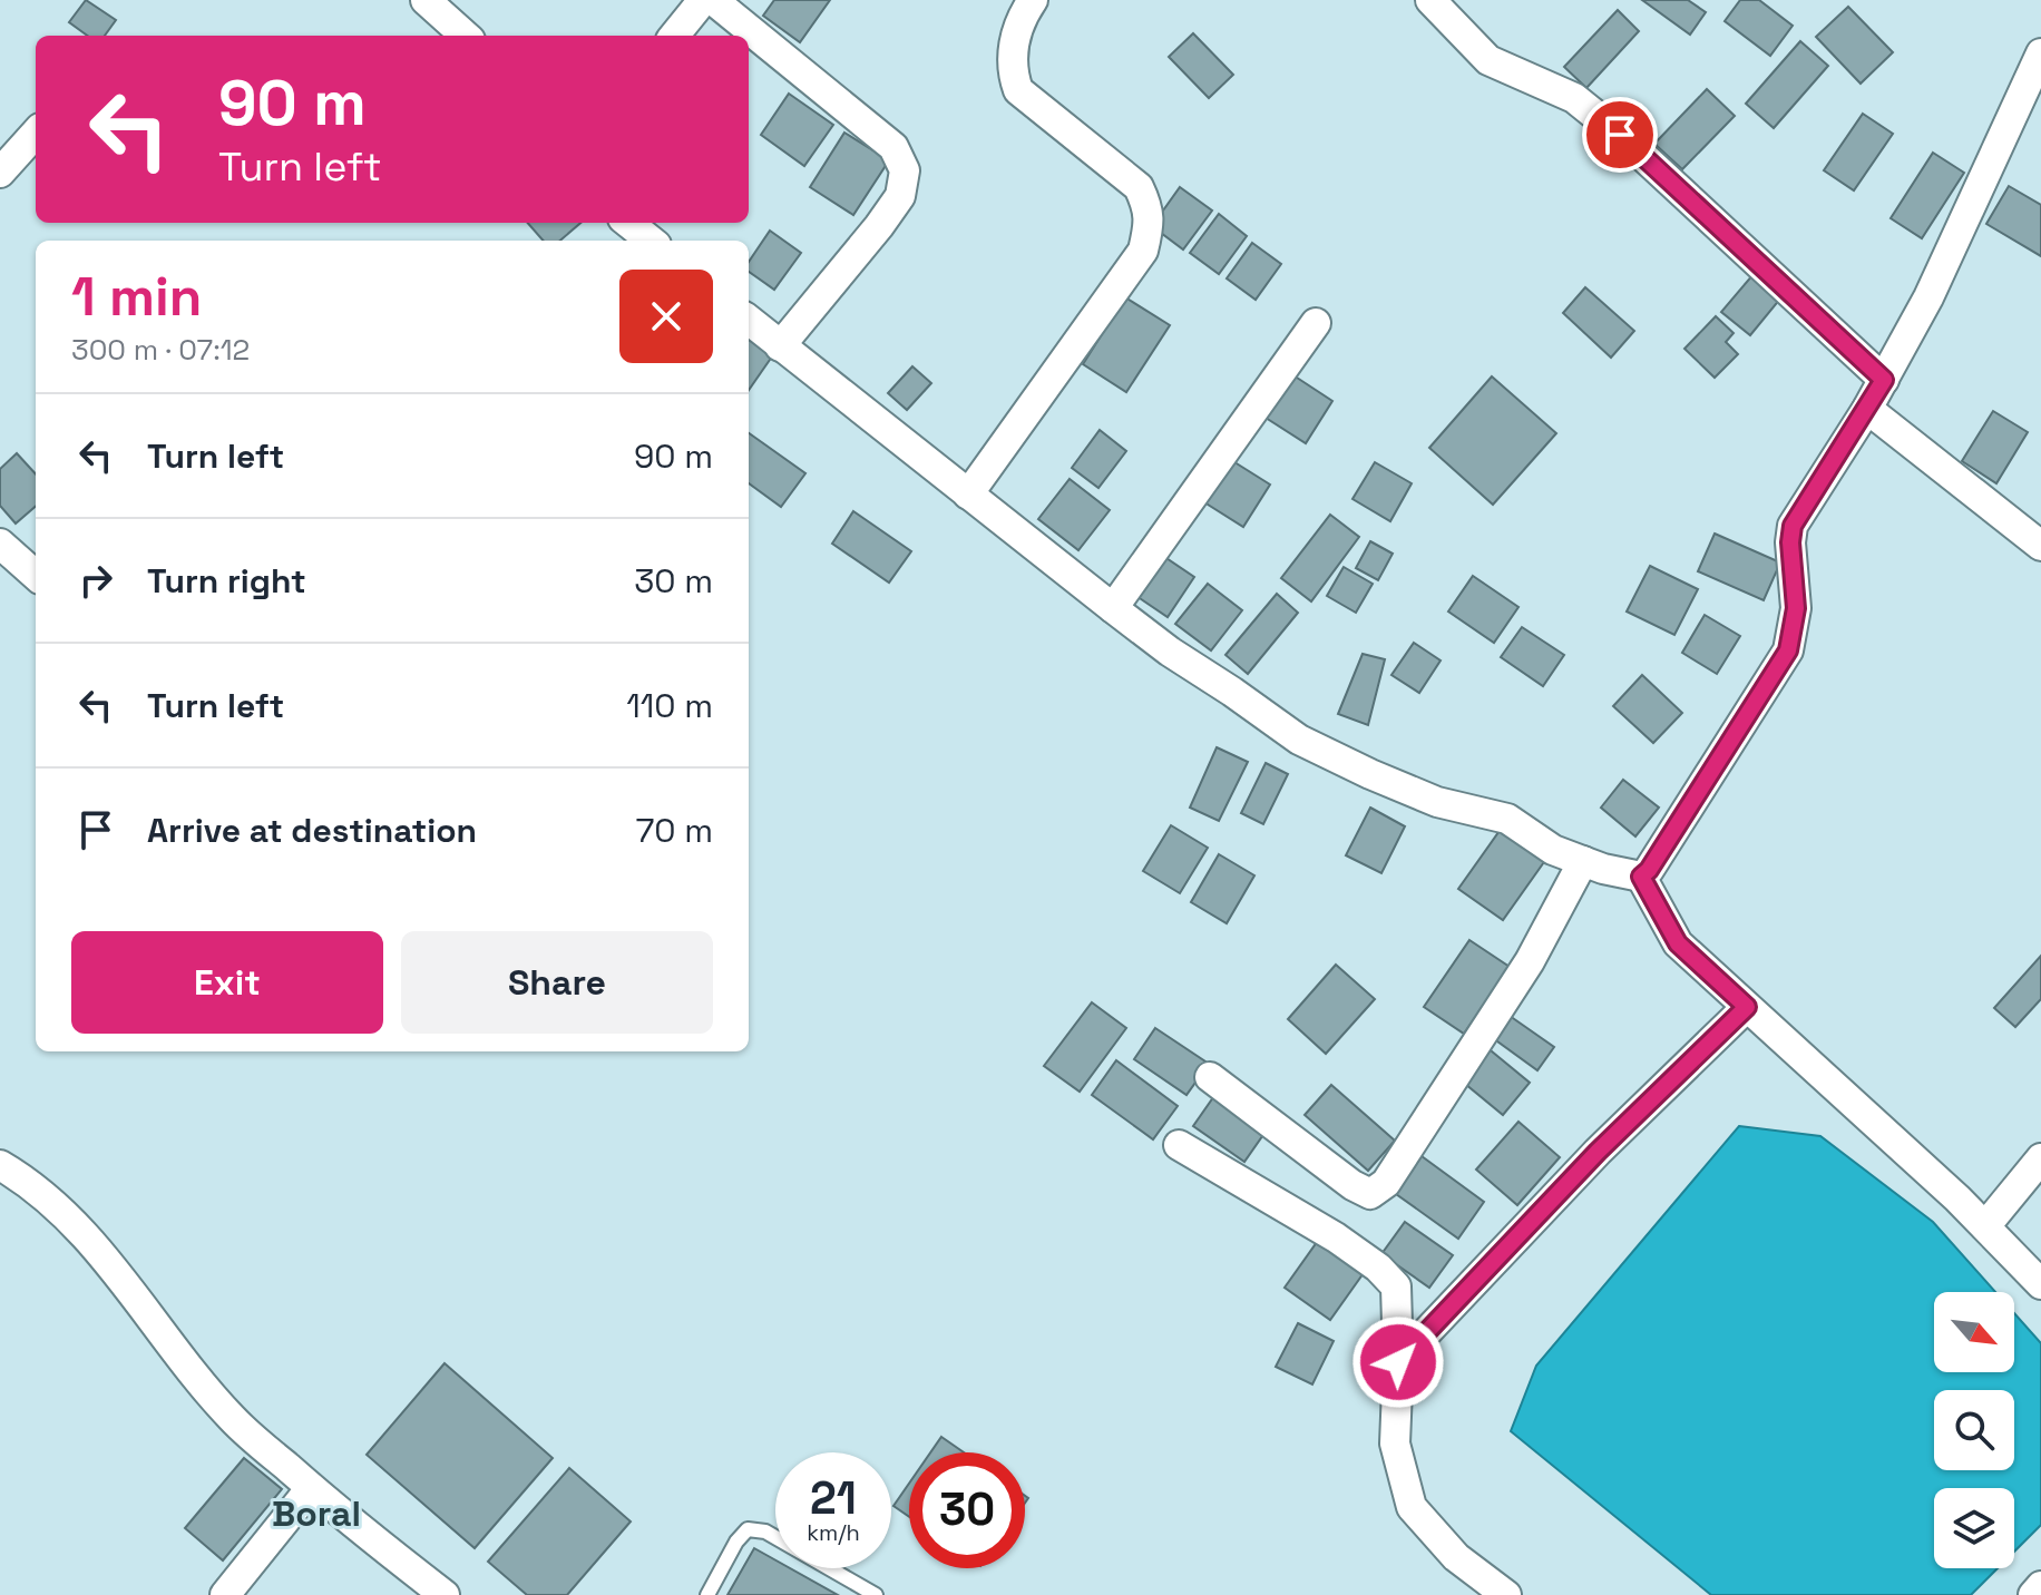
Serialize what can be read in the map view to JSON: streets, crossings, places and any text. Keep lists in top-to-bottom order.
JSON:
{
  "districts": ["Boral"],
  "north": "bottom right",
  "page": {
    "turn": ["90 m", "Turn left"],
    "heading": ["1 min", "300 m · 07:12"],
    "list": [
      {
        "name": "Turn left",
        "value": "90 m"
      },
      {
        "name": "Turn right",
        "value": "30 m"
      },
      {
        "name": "Turn left",
        "value": "110 m"
      },
      {
        "name": "Arrive at destination",
        "value": "70 m"
      }
    ],
    "buttons": ["Exit", "Share"],
    "speed": "21 km/h",
    "limit": "30"
  }
}
